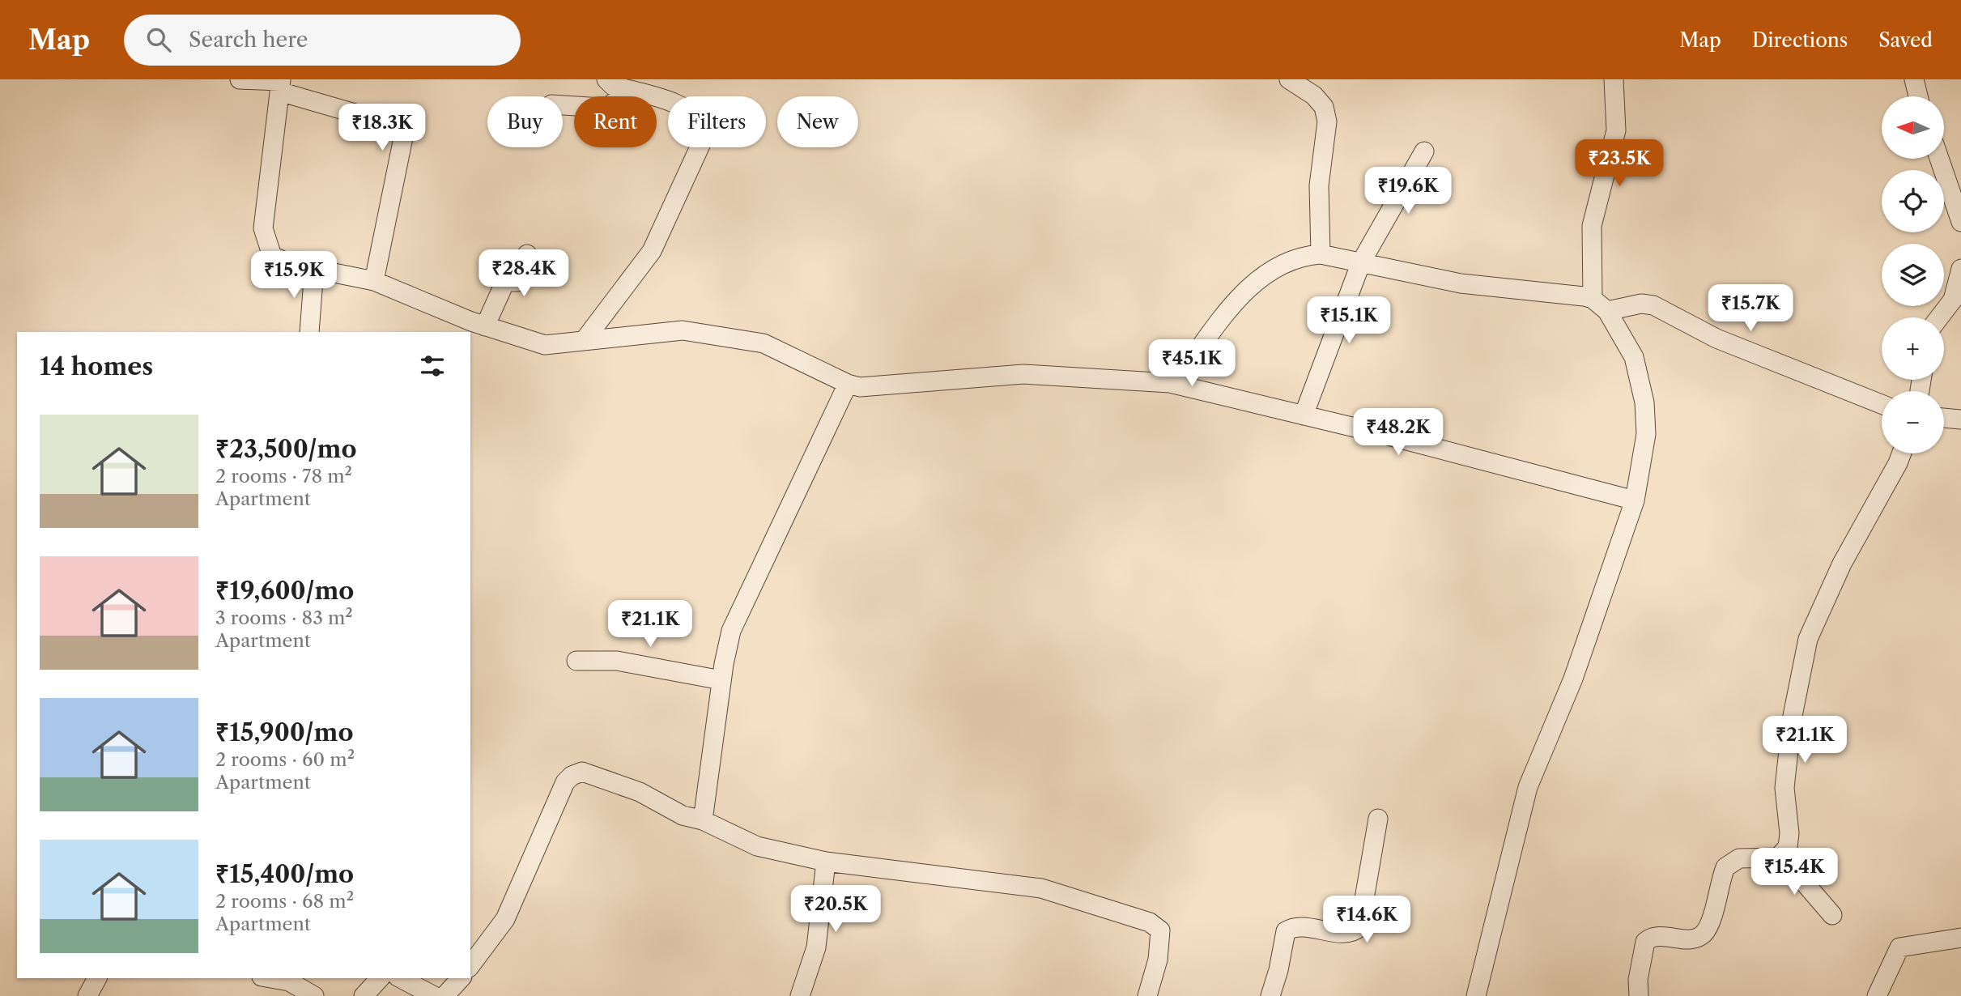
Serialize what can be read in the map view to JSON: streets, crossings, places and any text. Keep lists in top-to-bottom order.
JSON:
{
  "north": "left",
  "page": {
    "header": "Map",
    "search": "Search here",
    "nav": ["Map", "Directions", "Saved"],
    "map_buttons": ["+", "−"],
    "chip": [
      "Buy",
      "Rent",
      "Filters",
      "New"
    ],
    "price": [
      "₹18.3K",
      "₹23.5K",
      "₹19.6K",
      "₹28.4K",
      "₹15.9K",
      "₹15.7K",
      "₹15.1K",
      "₹45.1K",
      "₹48.2K",
      "₹21.1K",
      "₹21.1K",
      "₹15.4K",
      "₹20.5K",
      "₹14.6K"
    ],
    "heading": "14 homes",
    "list": [
      {
        "name": "₹23,500/mo",
        "note": "2 rooms · 78 m² · Apartment"
      },
      {
        "name": "₹19,600/mo",
        "note": "3 rooms · 83 m² · Apartment"
      },
      {
        "name": "₹15,900/mo",
        "note": "2 rooms · 60 m² · Apartment"
      },
      {
        "name": "₹15,400/mo",
        "note": "2 rooms · 68 m² · Apartment"
      }
    ]
  }
}
